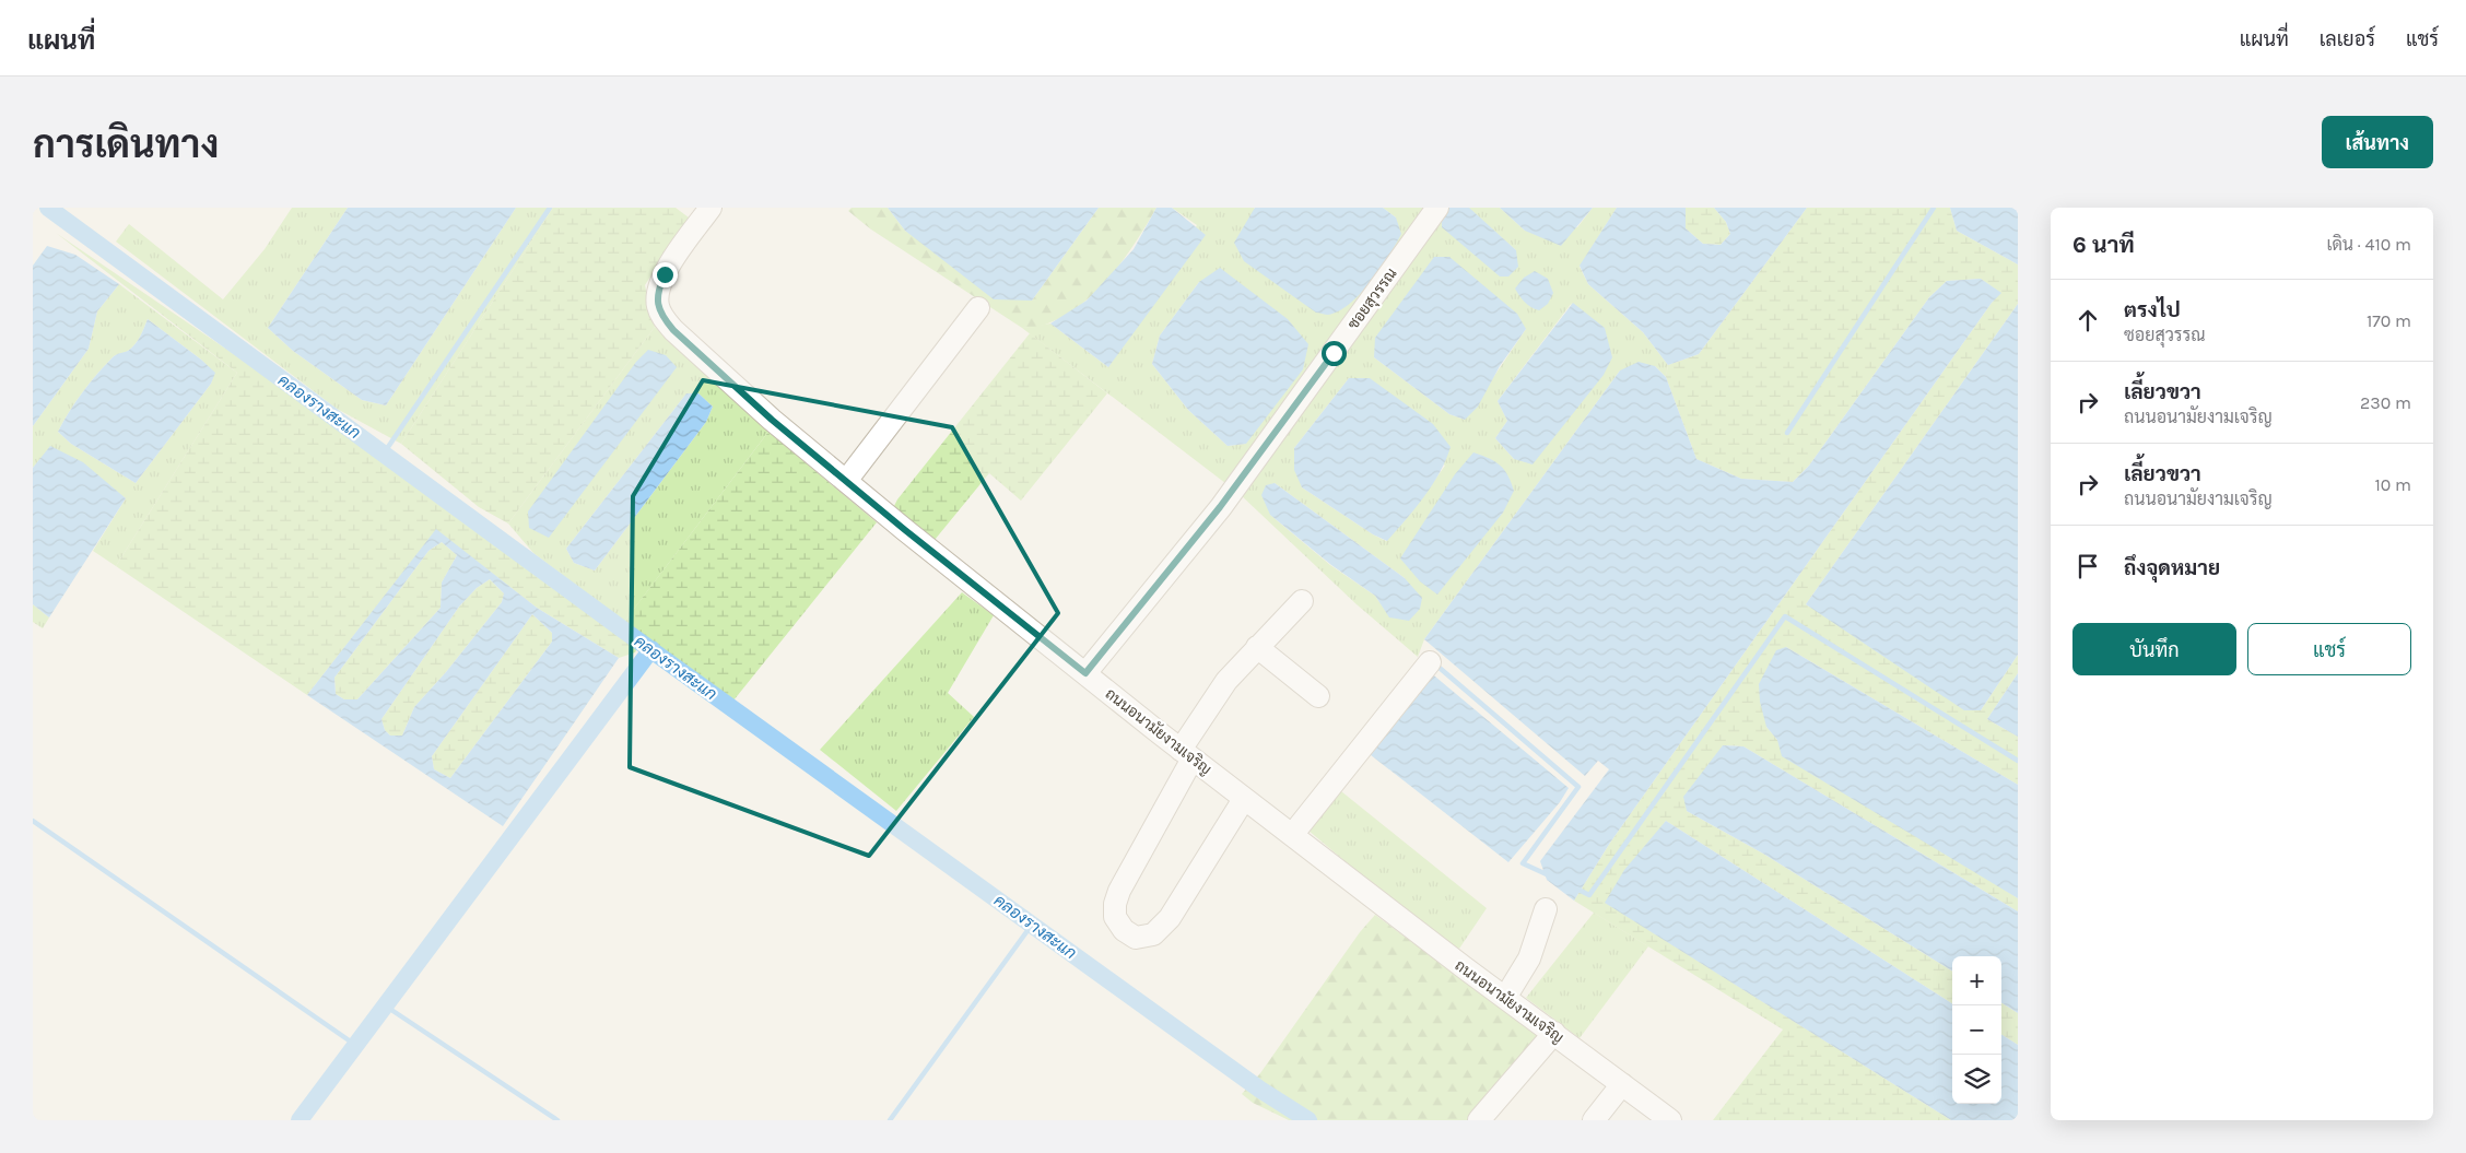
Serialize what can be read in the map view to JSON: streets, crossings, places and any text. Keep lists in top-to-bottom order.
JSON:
{
  "streets": {
    "street": ["ซอยสุวรรณ", "ถนนอนามัยงามเจริญ"]
  },
  "crossings": [
    ["ซอยสุวรรณ", "ถนนอนามัยงามเจริญ"]
  ],
  "water": ["คลองรางสะแก"],
  "page": {
    "header": "แผนที่",
    "nav": ["แผนที่", "เลเยอร์", "แชร์"],
    "buttons": [
      "เส้นทาง",
      ["บันทึก", "แชร์"]
    ],
    "title": "การเดินทาง",
    "heading": ["6 นาที", "เดิน · 410 m"],
    "list": [
      ["ตรงไป", "ซอยสุวรรณ", "170 m"],
      ["เลี้ยวขวา", "ถนนอนามัยงามเจริญ", "230 m"],
      ["เลี้ยวขวา", "ถนนอนามัยงามเจริญ", "10 m"],
      "ถึงจุดหมาย"
    ],
    "map_buttons": ["+", "−"]
  }
}
